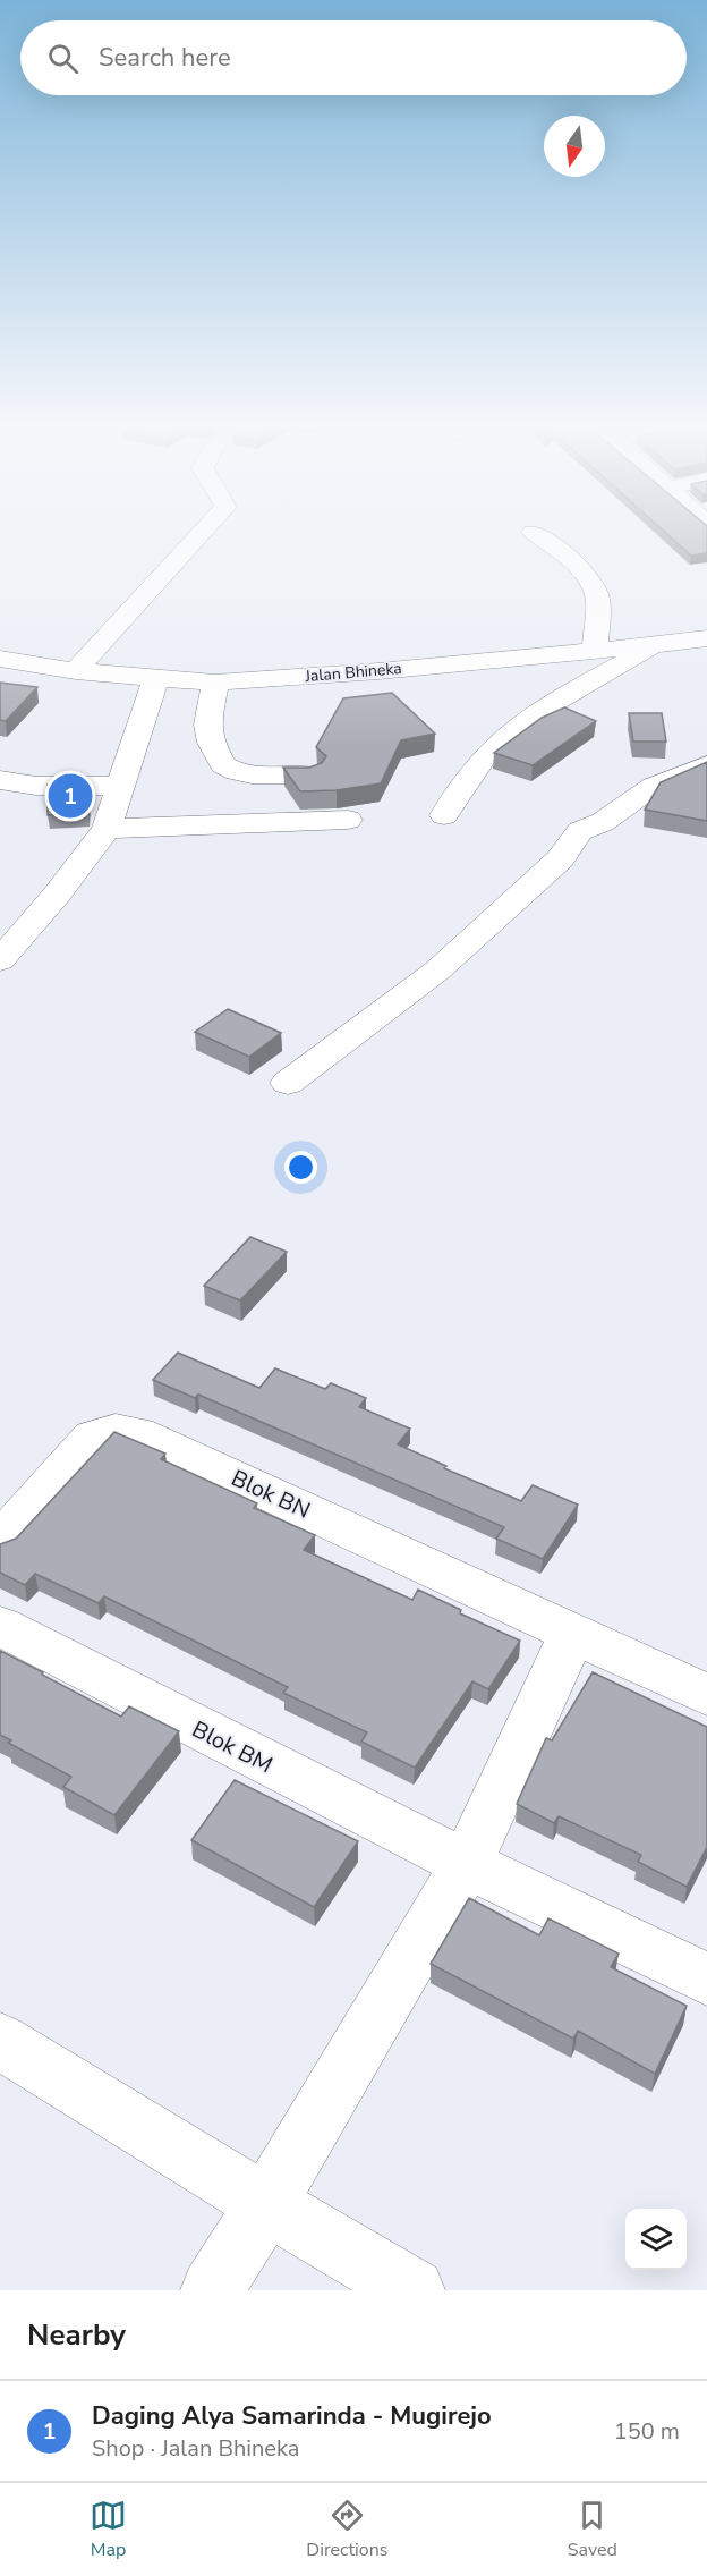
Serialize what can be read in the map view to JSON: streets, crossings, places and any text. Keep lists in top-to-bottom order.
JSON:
{
  "streets": {
    "street": ["Jalan Bhineka", "Blok BN", "Blok BM"]
  },
  "north": "bottom",
  "page": {
    "search": "Search here",
    "pins": "1",
    "heading": "Nearby",
    "list": [
      {
        "mark": "1",
        "name": "Daging Alya Samarinda - Mugirejo",
        "note": "Shop · Jalan Bhineka",
        "value": "150 m"
      }
    ],
    "nav": ["Map", "Directions", "Saved"]
  }
}
